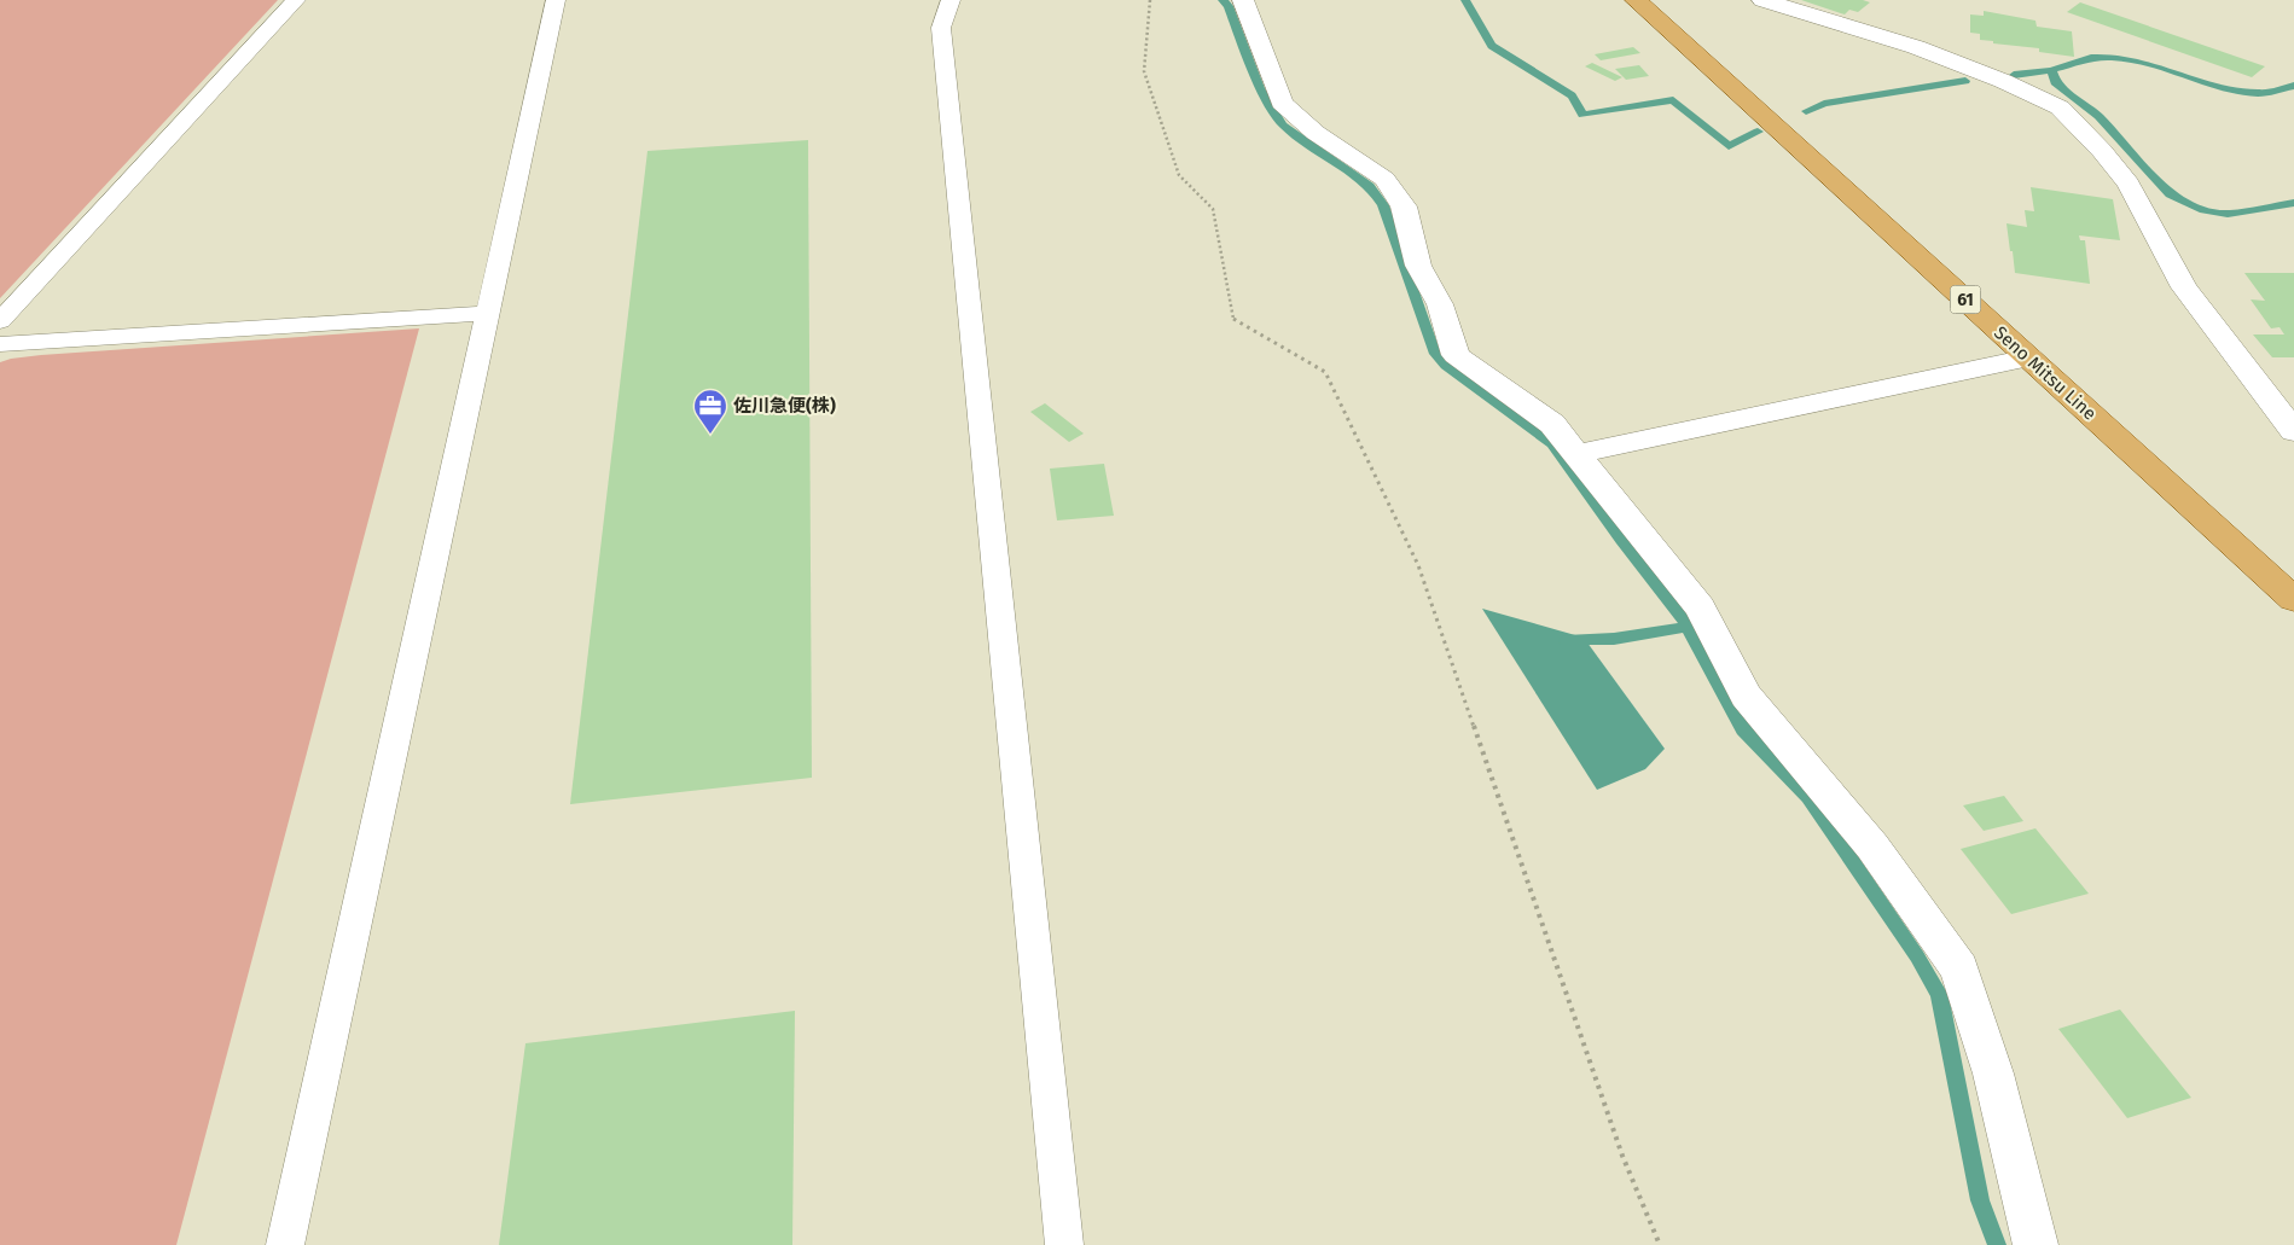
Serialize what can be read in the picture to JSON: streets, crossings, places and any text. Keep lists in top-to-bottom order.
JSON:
{
  "streets": {
    "main road": ["61", "Seno Mitsu Line"]
  },
  "places": {
    "office": ["佐川急便(株)"]
  }
}
